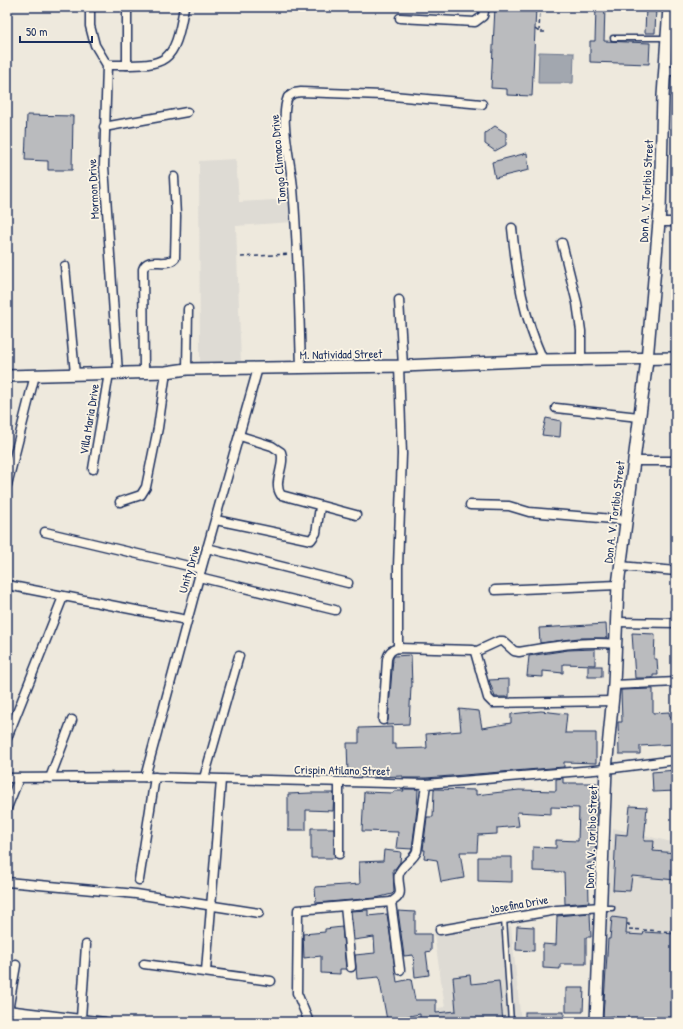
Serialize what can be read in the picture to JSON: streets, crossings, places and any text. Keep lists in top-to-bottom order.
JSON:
{
  "streets": {
    "street": [
      "Tongo Climaco Drive",
      "Mormon Drive",
      "Don A. V. Toribio Street",
      "M. Natividad Street",
      "Villa Maria Drive",
      "Unity Drive",
      "Crispin Atilano Street",
      "Josefina Drive"
    ]
  },
  "crossings": [
    ["Tongo Climaco Drive", "M. Natividad Street"],
    ["Mormon Drive", "M. Natividad Street"],
    ["Mormon Drive", "Villa Maria Drive"],
    ["Don A. V. Toribio Street", "M. Natividad Street"],
    ["Don A. V. Toribio Street", "Crispin Atilano Street"],
    ["Don A. V. Toribio Street", "Josefina Drive"],
    ["M. Natividad Street", "Villa Maria Drive"],
    ["M. Natividad Street", "Unity Drive"],
    ["Unity Drive", "Crispin Atilano Street"]
  ],
  "scale_bar": "50 m"
}
